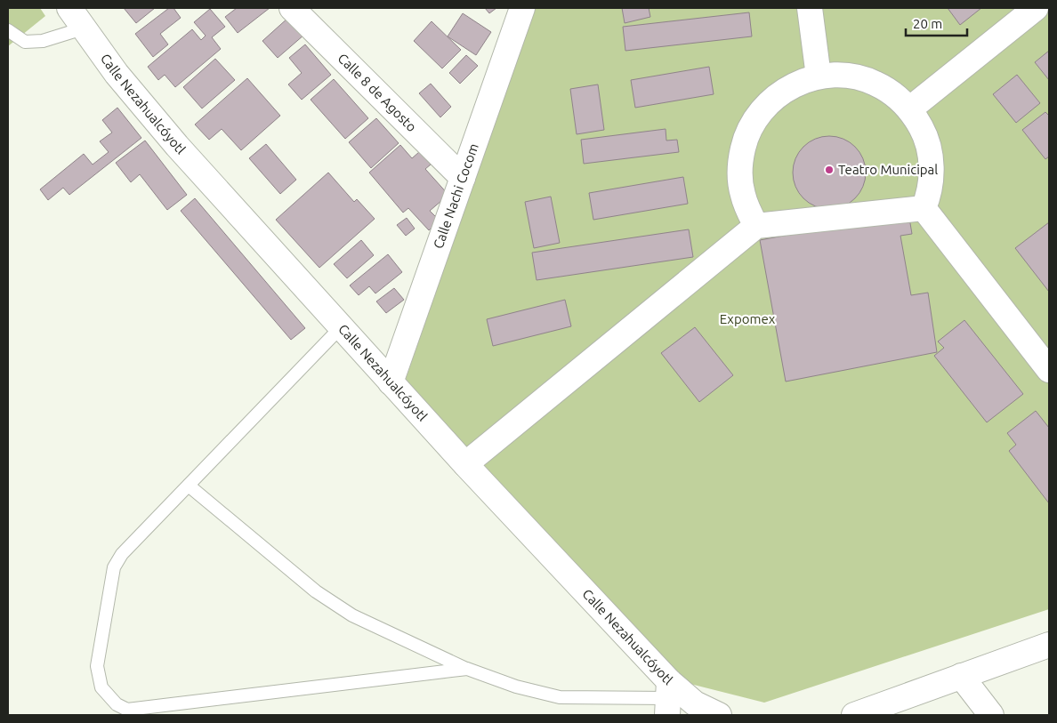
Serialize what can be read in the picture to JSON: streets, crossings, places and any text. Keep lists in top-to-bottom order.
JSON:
{
  "streets": {
    "street": ["Calle 8 de Agosto", "Calle Nezahualcóyotl", "Calle Nachi Cocom"]
  },
  "crossings": [
    ["Calle 8 de Agosto", "Calle Nachi Cocom"],
    ["Calle Nezahualcóyotl", "Calle Nachi Cocom"]
  ],
  "parks": ["Expomex"],
  "places": ["Teatro Municipal"],
  "scale_bar": "20 m"
}
